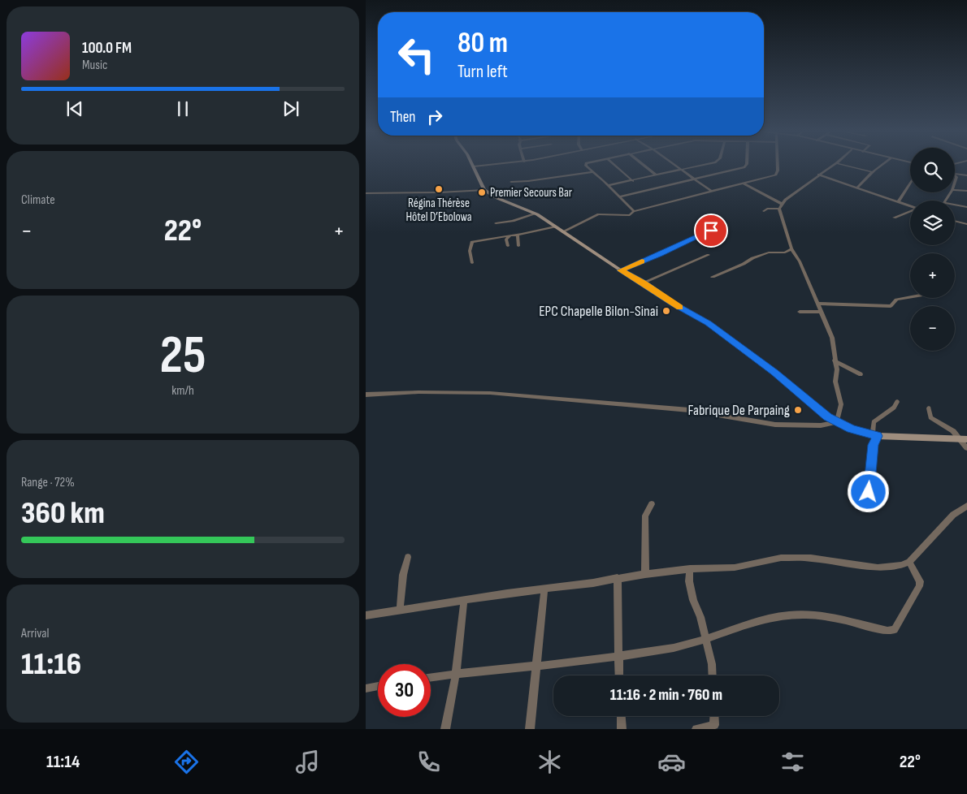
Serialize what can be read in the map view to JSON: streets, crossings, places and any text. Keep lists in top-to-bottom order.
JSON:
{
  "places": [
    "Régina Thérèse Hôtel D’Ebolowa",
    "Premier Secours Bar",
    "EPC Chapelle Bilon-Sinai",
    "Fabrique De Parpaing"
  ],
  "page": {
    "turn": ["80 m", "Turn left"],
    "song": ["100.0 FM", "Music"],
    "then": "Then",
    "map_buttons": ["+", "−"],
    "tile": [
      "Climate",
      ["25", "km/h"],
      ["Range · 72%", "360 km"],
      ["Arrival", "11:16"]
    ],
    "heat": ["−", "22°", "+"],
    "limit": "30",
    "trip": "11:16 · 2 min · 760 m",
    "tabs": ["11:14", "22°"]
  }
}
